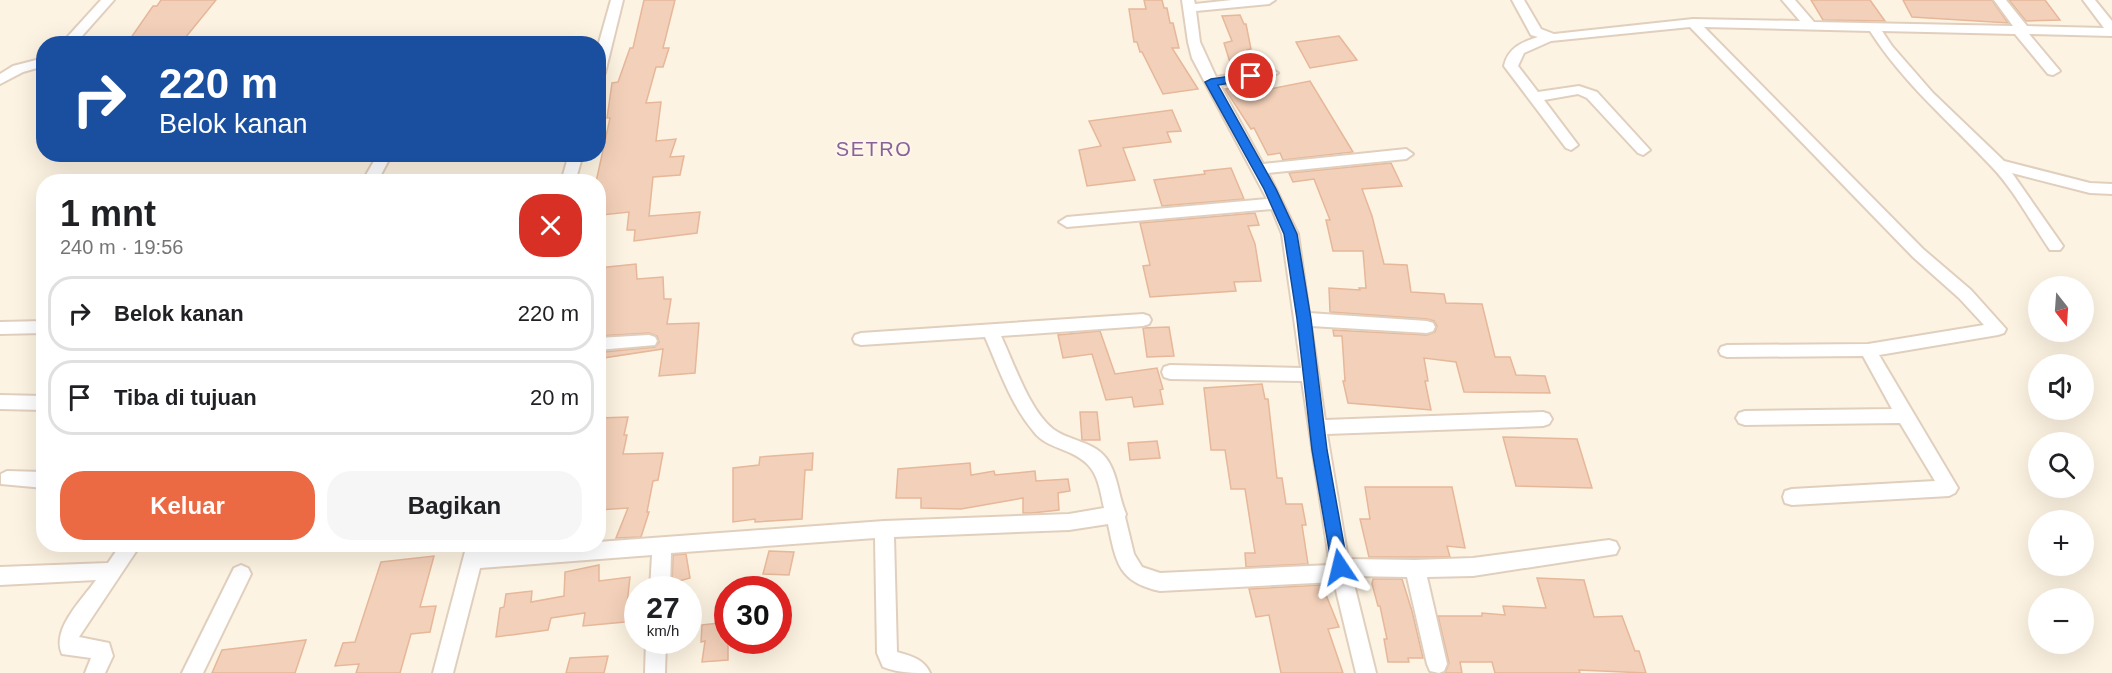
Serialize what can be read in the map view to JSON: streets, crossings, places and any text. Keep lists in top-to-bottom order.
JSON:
{
  "districts": ["SETRO"],
  "north": "bottom",
  "page": {
    "turn": ["220 m", "Belok kanan"],
    "heading": ["1 mnt", "240 m · 19:56"],
    "map_buttons": ["+", "−"],
    "list": [
      {
        "name": "Belok kanan",
        "value": "220 m"
      },
      {
        "name": "Tiba di tujuan",
        "value": "20 m"
      }
    ],
    "buttons": ["Keluar", "Bagikan"],
    "speed": "27 km/h",
    "limit": "30"
  }
}
